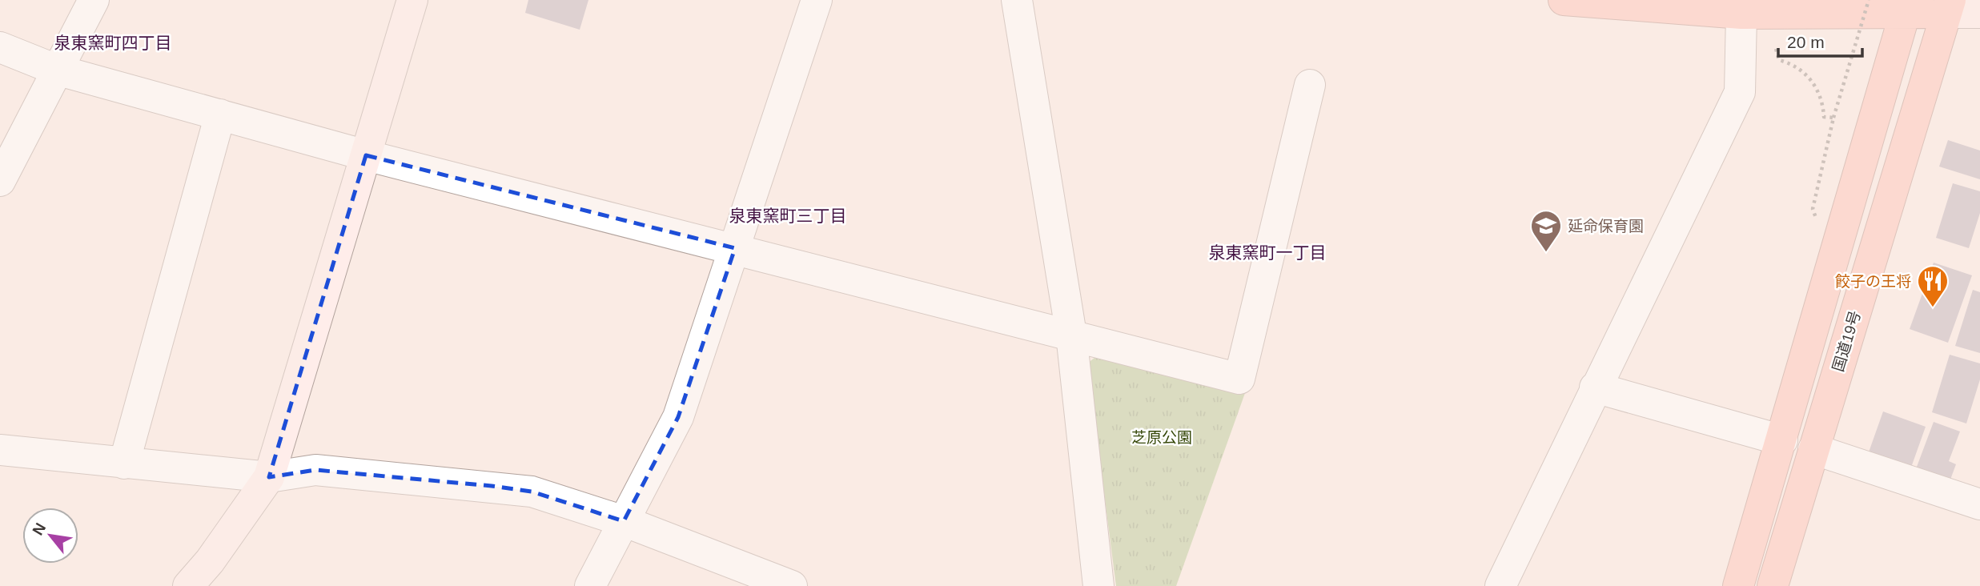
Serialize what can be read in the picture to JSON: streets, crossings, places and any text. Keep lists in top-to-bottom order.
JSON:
{
  "streets": {
    "highway": ["国道19号"]
  },
  "districts": ["泉東窯町四丁目", "泉東窯町三丁目", "泉東窯町一丁目"],
  "parks": ["芝原公園"],
  "places": {
    "school or university": ["延命保育園"],
    "restaurant": ["餃子の王将"]
  },
  "scale_bar": "20 m",
  "north": "top left"
}
